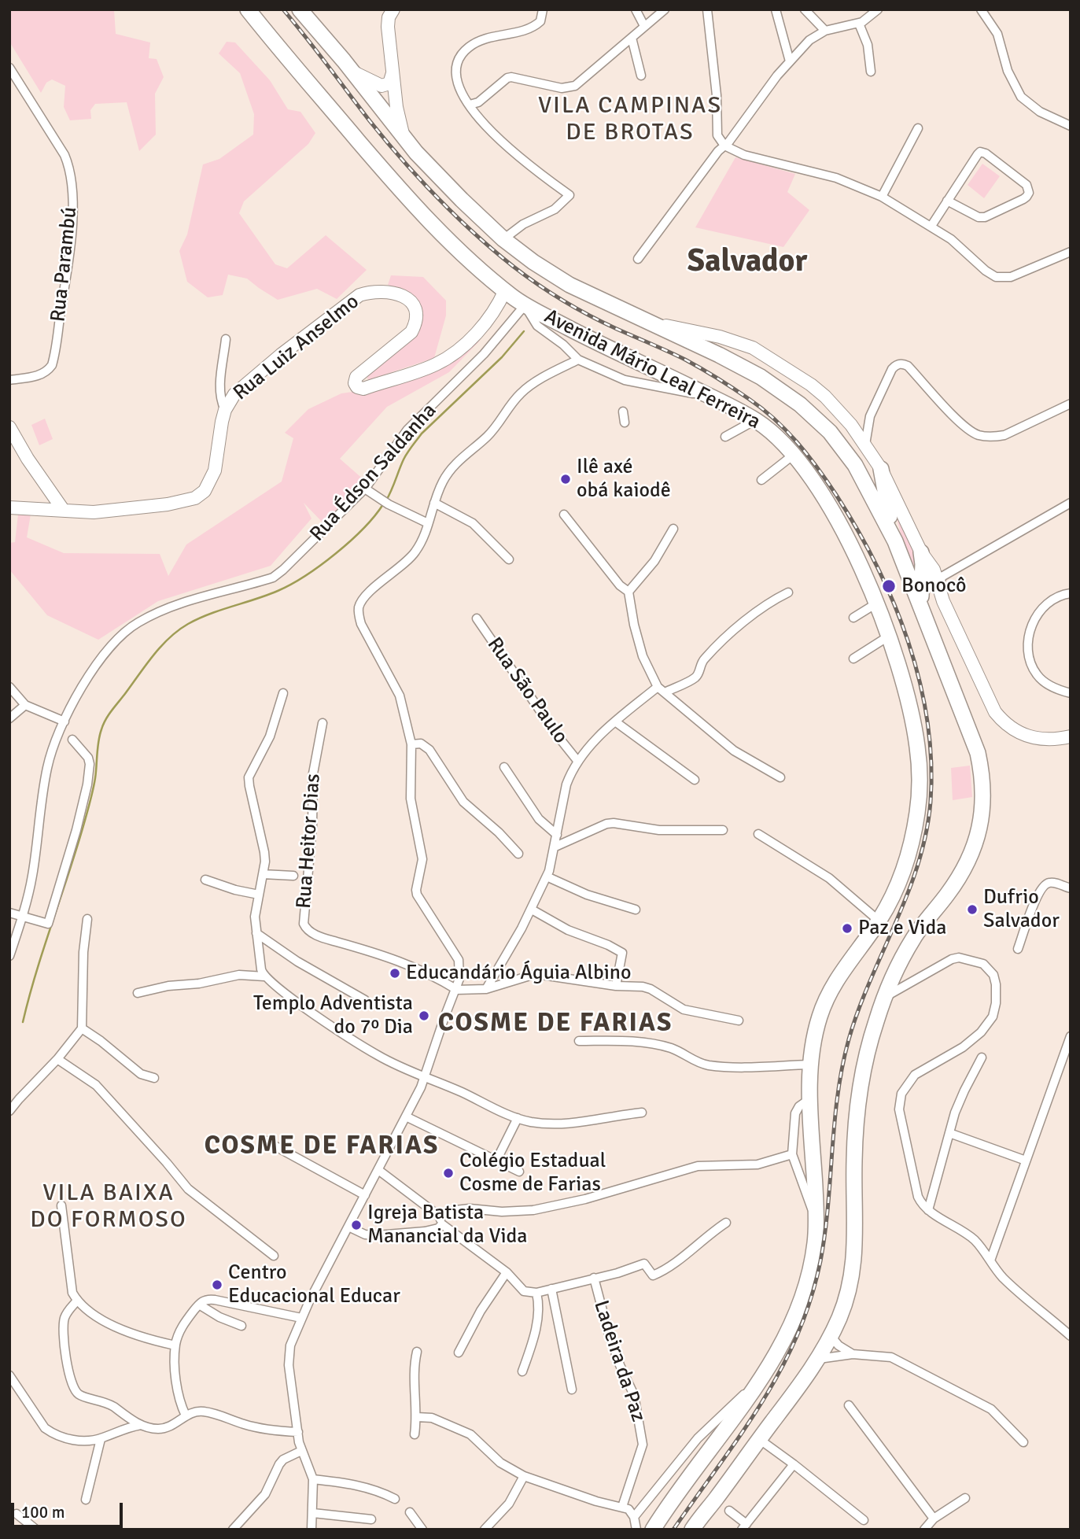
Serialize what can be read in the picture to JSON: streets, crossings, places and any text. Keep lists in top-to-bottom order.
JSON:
{
  "streets": {
    "highway": ["Avenida Mário Leal Ferreira"],
    "street": [
      "Rua Parambú",
      "Rua Luiz Anselmo",
      "Rua Édson Saldanha",
      "Rua São Paulo",
      "Rua Heitor Dias",
      "Ladeira da Paz"
    ]
  },
  "crossings": [
    ["Rua Luiz Anselmo", "Avenida Mário Leal Ferreira"],
    ["Avenida Mário Leal Ferreira", "Rua Édson Saldanha"]
  ],
  "districts": [
    "VILA CAMPINAS DE BROTAS",
    "Salvador",
    "COSME DE FARIAS",
    "COSME DE FARIAS",
    "VILA BAIXA DO FORMOSO"
  ],
  "places": [
    "Ilê axé obá kaiodê",
    "Bonocô",
    "Dufrio Salvador",
    "Paz e Vida",
    "Educandário Águia Albino",
    "Templo Adventista do 7º Dia",
    "Colégio Estadual Cosme de Farias",
    "Igreja Batista Manancial da Vida",
    "Centro Educacional Educar"
  ],
  "scale_bar": "100 m"
}
